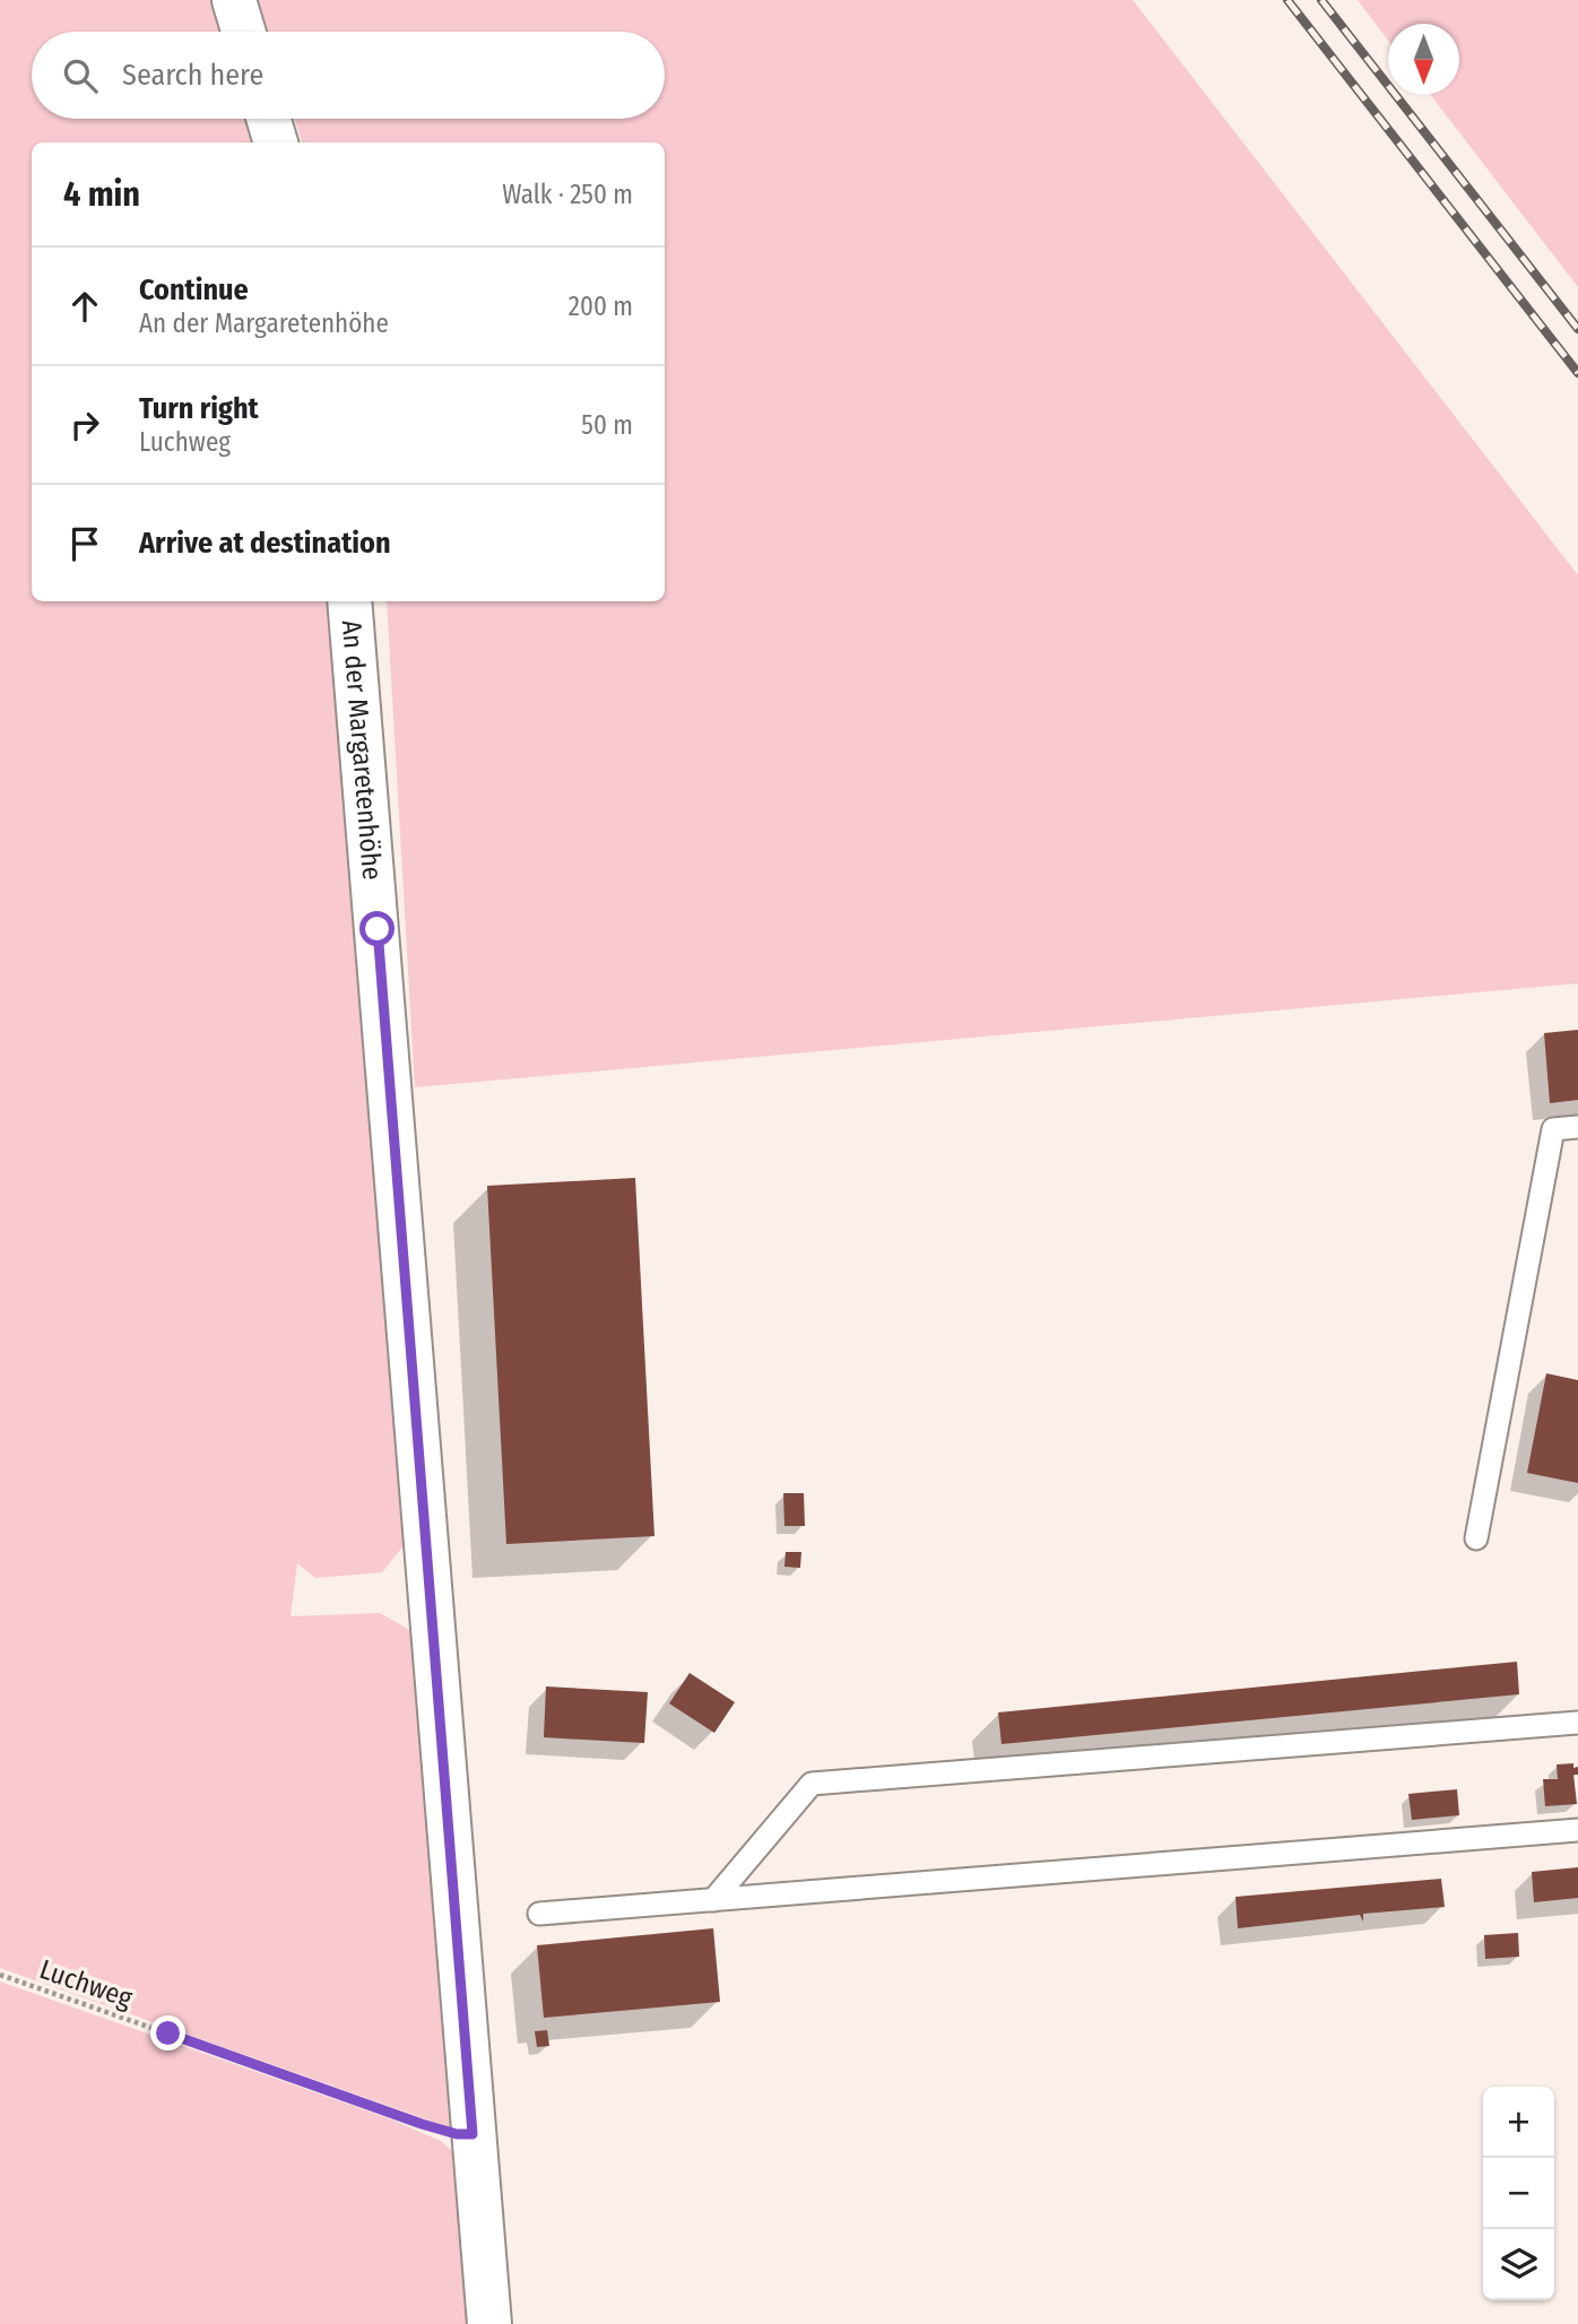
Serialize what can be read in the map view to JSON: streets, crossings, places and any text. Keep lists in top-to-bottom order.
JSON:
{
  "streets": {
    "street": ["An der Margaretenhöhe"],
    "path": ["Luchweg"]
  },
  "crossings": [
    ["An der Margaretenhöhe", "Luchweg"]
  ],
  "north": "bottom",
  "page": {
    "search": "Search here",
    "heading": ["4 min", "Walk · 250 m"],
    "list": [
      ["Continue", "An der Margaretenhöhe", "200 m"],
      ["Turn right", "Luchweg", "50 m"],
      "Arrive at destination"
    ],
    "map_buttons": ["+", "−"]
  }
}
